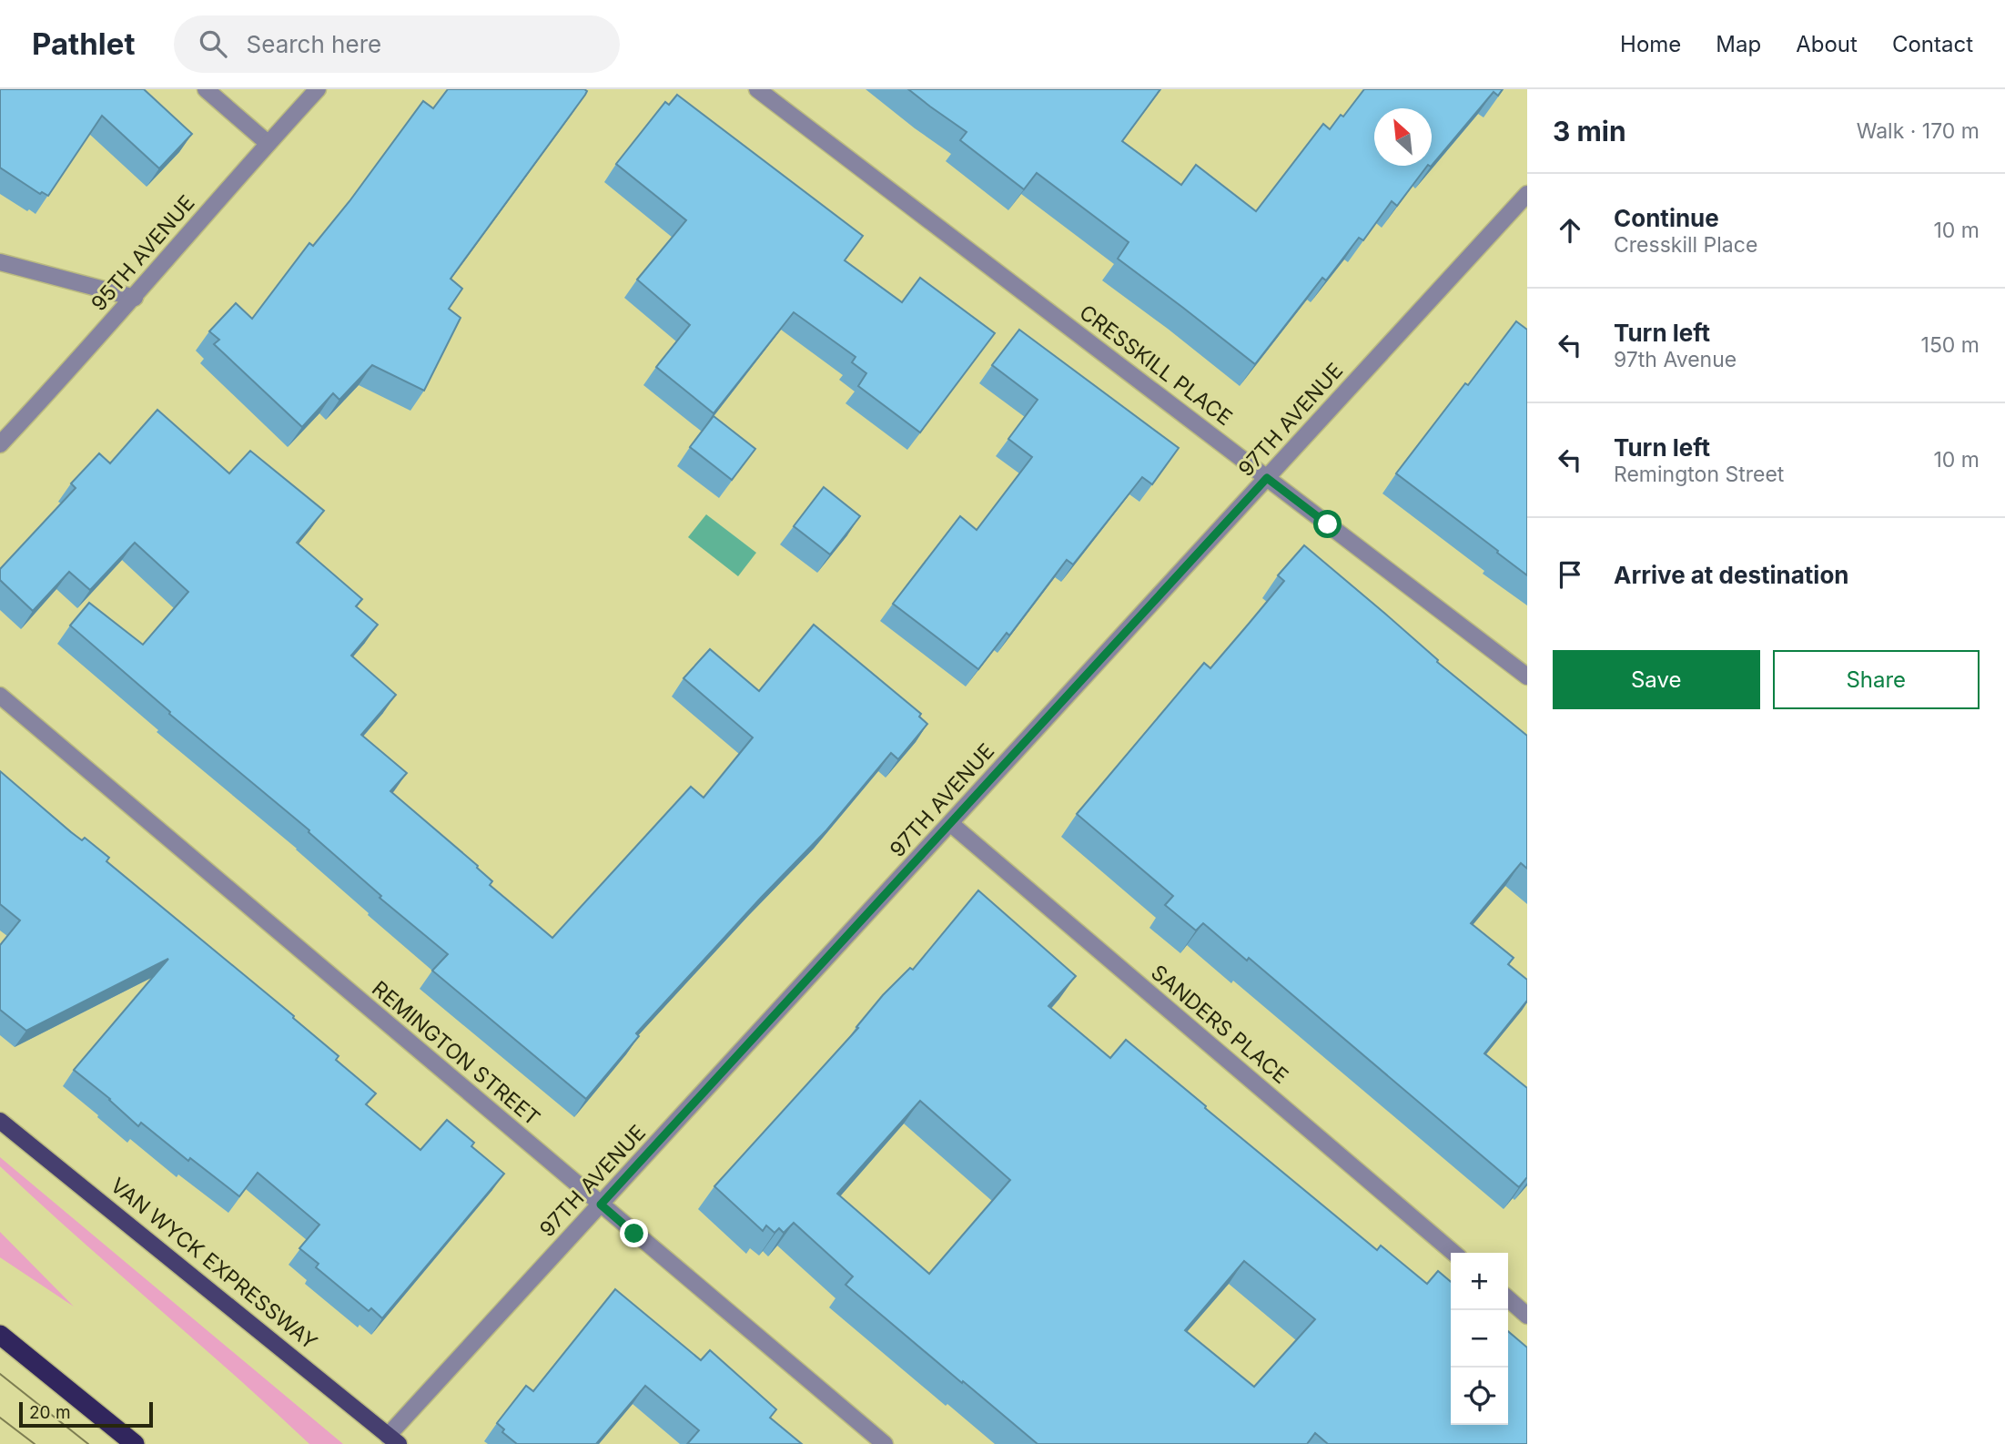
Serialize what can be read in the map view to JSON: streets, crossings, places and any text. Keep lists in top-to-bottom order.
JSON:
{
  "streets": {
    "main road": ["VAN WYCK EXPRESSWAY"],
    "street": [
      "95TH AVENUE",
      "CRESSKILL PLACE",
      "97TH AVENUE",
      "SANDERS PLACE",
      "REMINGTON STREET"
    ]
  },
  "crossings": [
    ["CRESSKILL PLACE", "97TH AVENUE"],
    ["97TH AVENUE", "SANDERS PLACE"],
    ["97TH AVENUE", "REMINGTON STREET"],
    ["97TH AVENUE", "VAN WYCK EXPRESSWAY"]
  ],
  "scale_bar": "20 m",
  "north": "top left",
  "page": {
    "header": "Pathlet",
    "search": "Search here",
    "nav": [
      "Home",
      "Map",
      "About",
      "Contact"
    ],
    "heading": ["3 min", "Walk · 170 m"],
    "list": [
      ["Continue", "Cresskill Place", "10 m"],
      ["Turn left", "97th Avenue", "150 m"],
      ["Turn left", "Remington Street", "10 m"],
      "Arrive at destination"
    ],
    "buttons": ["Save", "Share"],
    "map_buttons": ["+", "−"],
    "scale": "20 m"
  }
}
